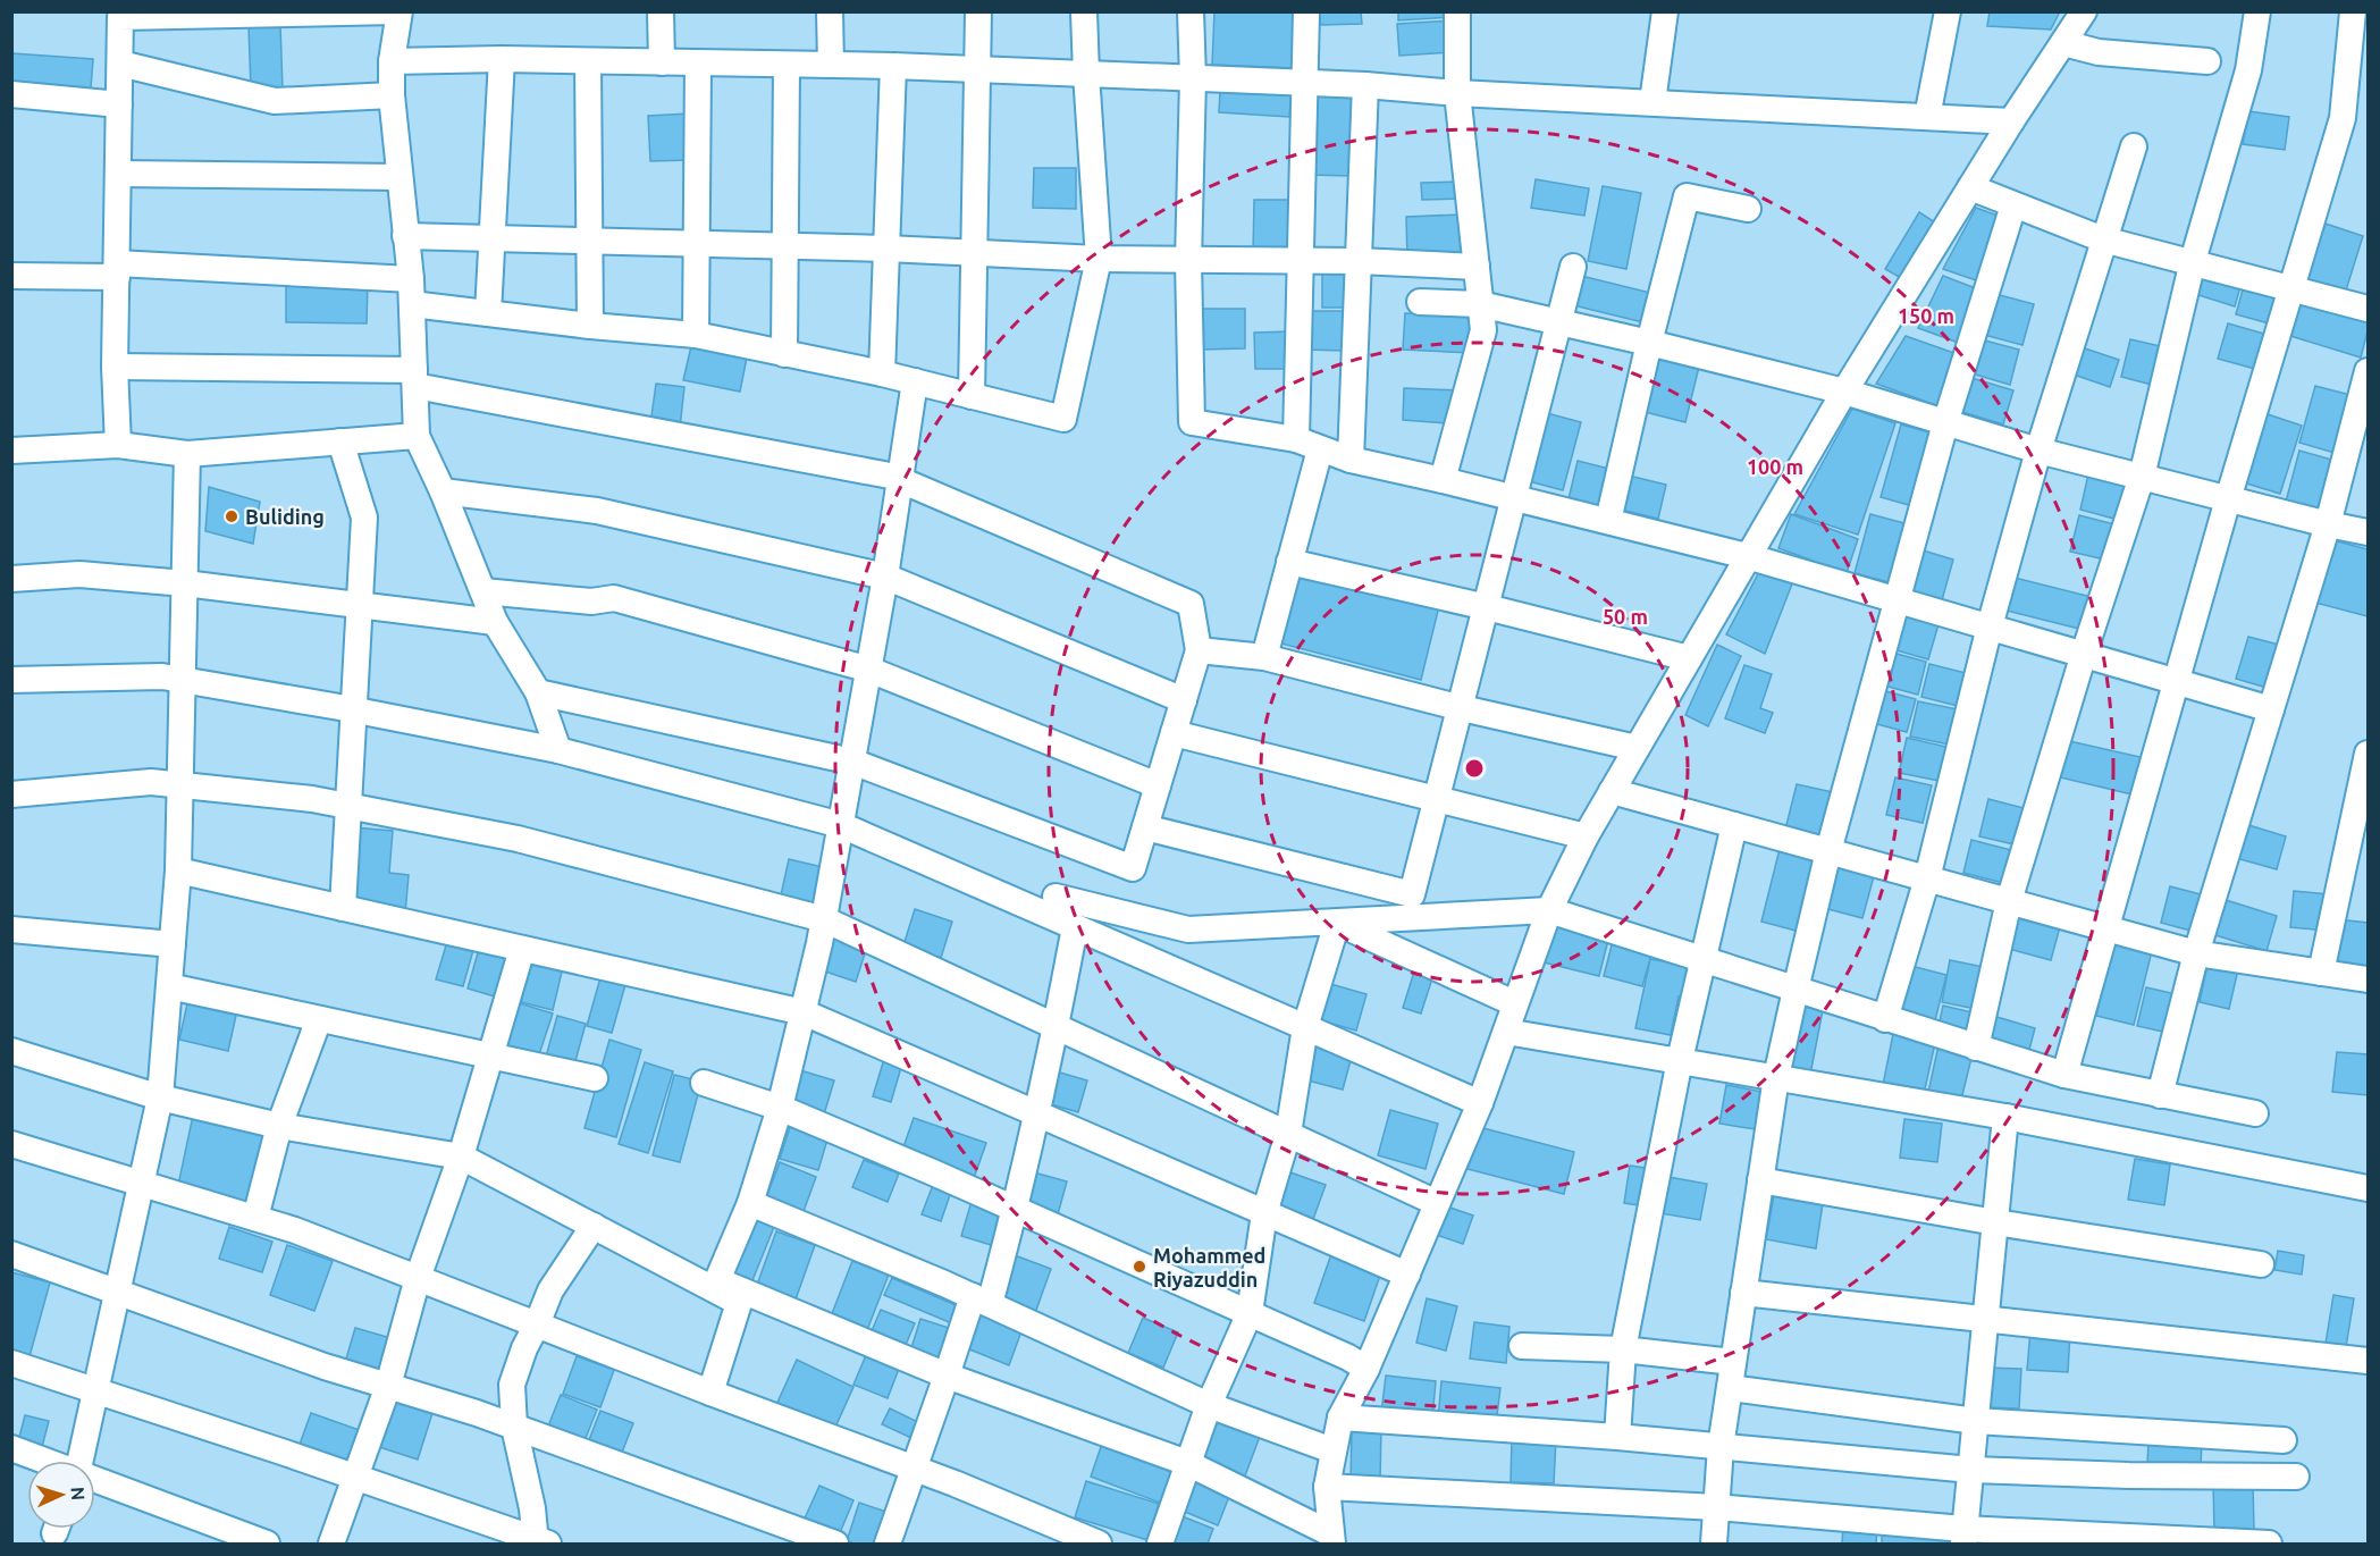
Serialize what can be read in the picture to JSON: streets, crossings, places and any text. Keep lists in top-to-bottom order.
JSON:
{
  "places": ["Buliding", "Mohammed Riyazuddin"],
  "north": "right",
  "rings": ["150 m", "100 m", "50 m"]
}
